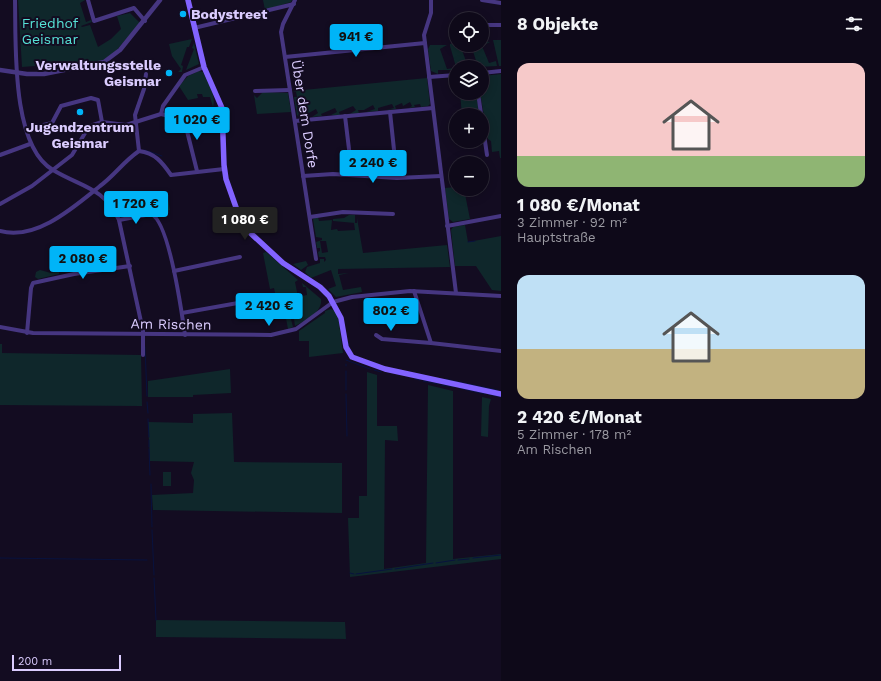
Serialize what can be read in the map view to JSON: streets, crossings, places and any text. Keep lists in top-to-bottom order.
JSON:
{
  "streets": {
    "street": ["Über dem Dorfe", "Am Rischen"]
  },
  "parks": ["Friedhof Geismar"],
  "places": ["Bodystreet", "Verwaltungsstelle Geismar", "Jugendzentrum Geismar"],
  "scale_bar": "200 m",
  "page": {
    "heading": "8 Objekte",
    "map_buttons": ["+", "−"],
    "price": [
      "941 €",
      "1 020 €",
      "2 240 €",
      "1 720 €",
      "1 080 €",
      "2 080 €",
      "2 420 €",
      "802 €"
    ],
    "list": [
      {
        "name": "1 080 €/Monat",
        "note": "3 Zimmer · 92 m² · Hauptstraße"
      },
      {
        "name": "2 420 €/Monat",
        "note": "5 Zimmer · 178 m² · Am Rischen"
      }
    ],
    "scale": "200 m"
  }
}
